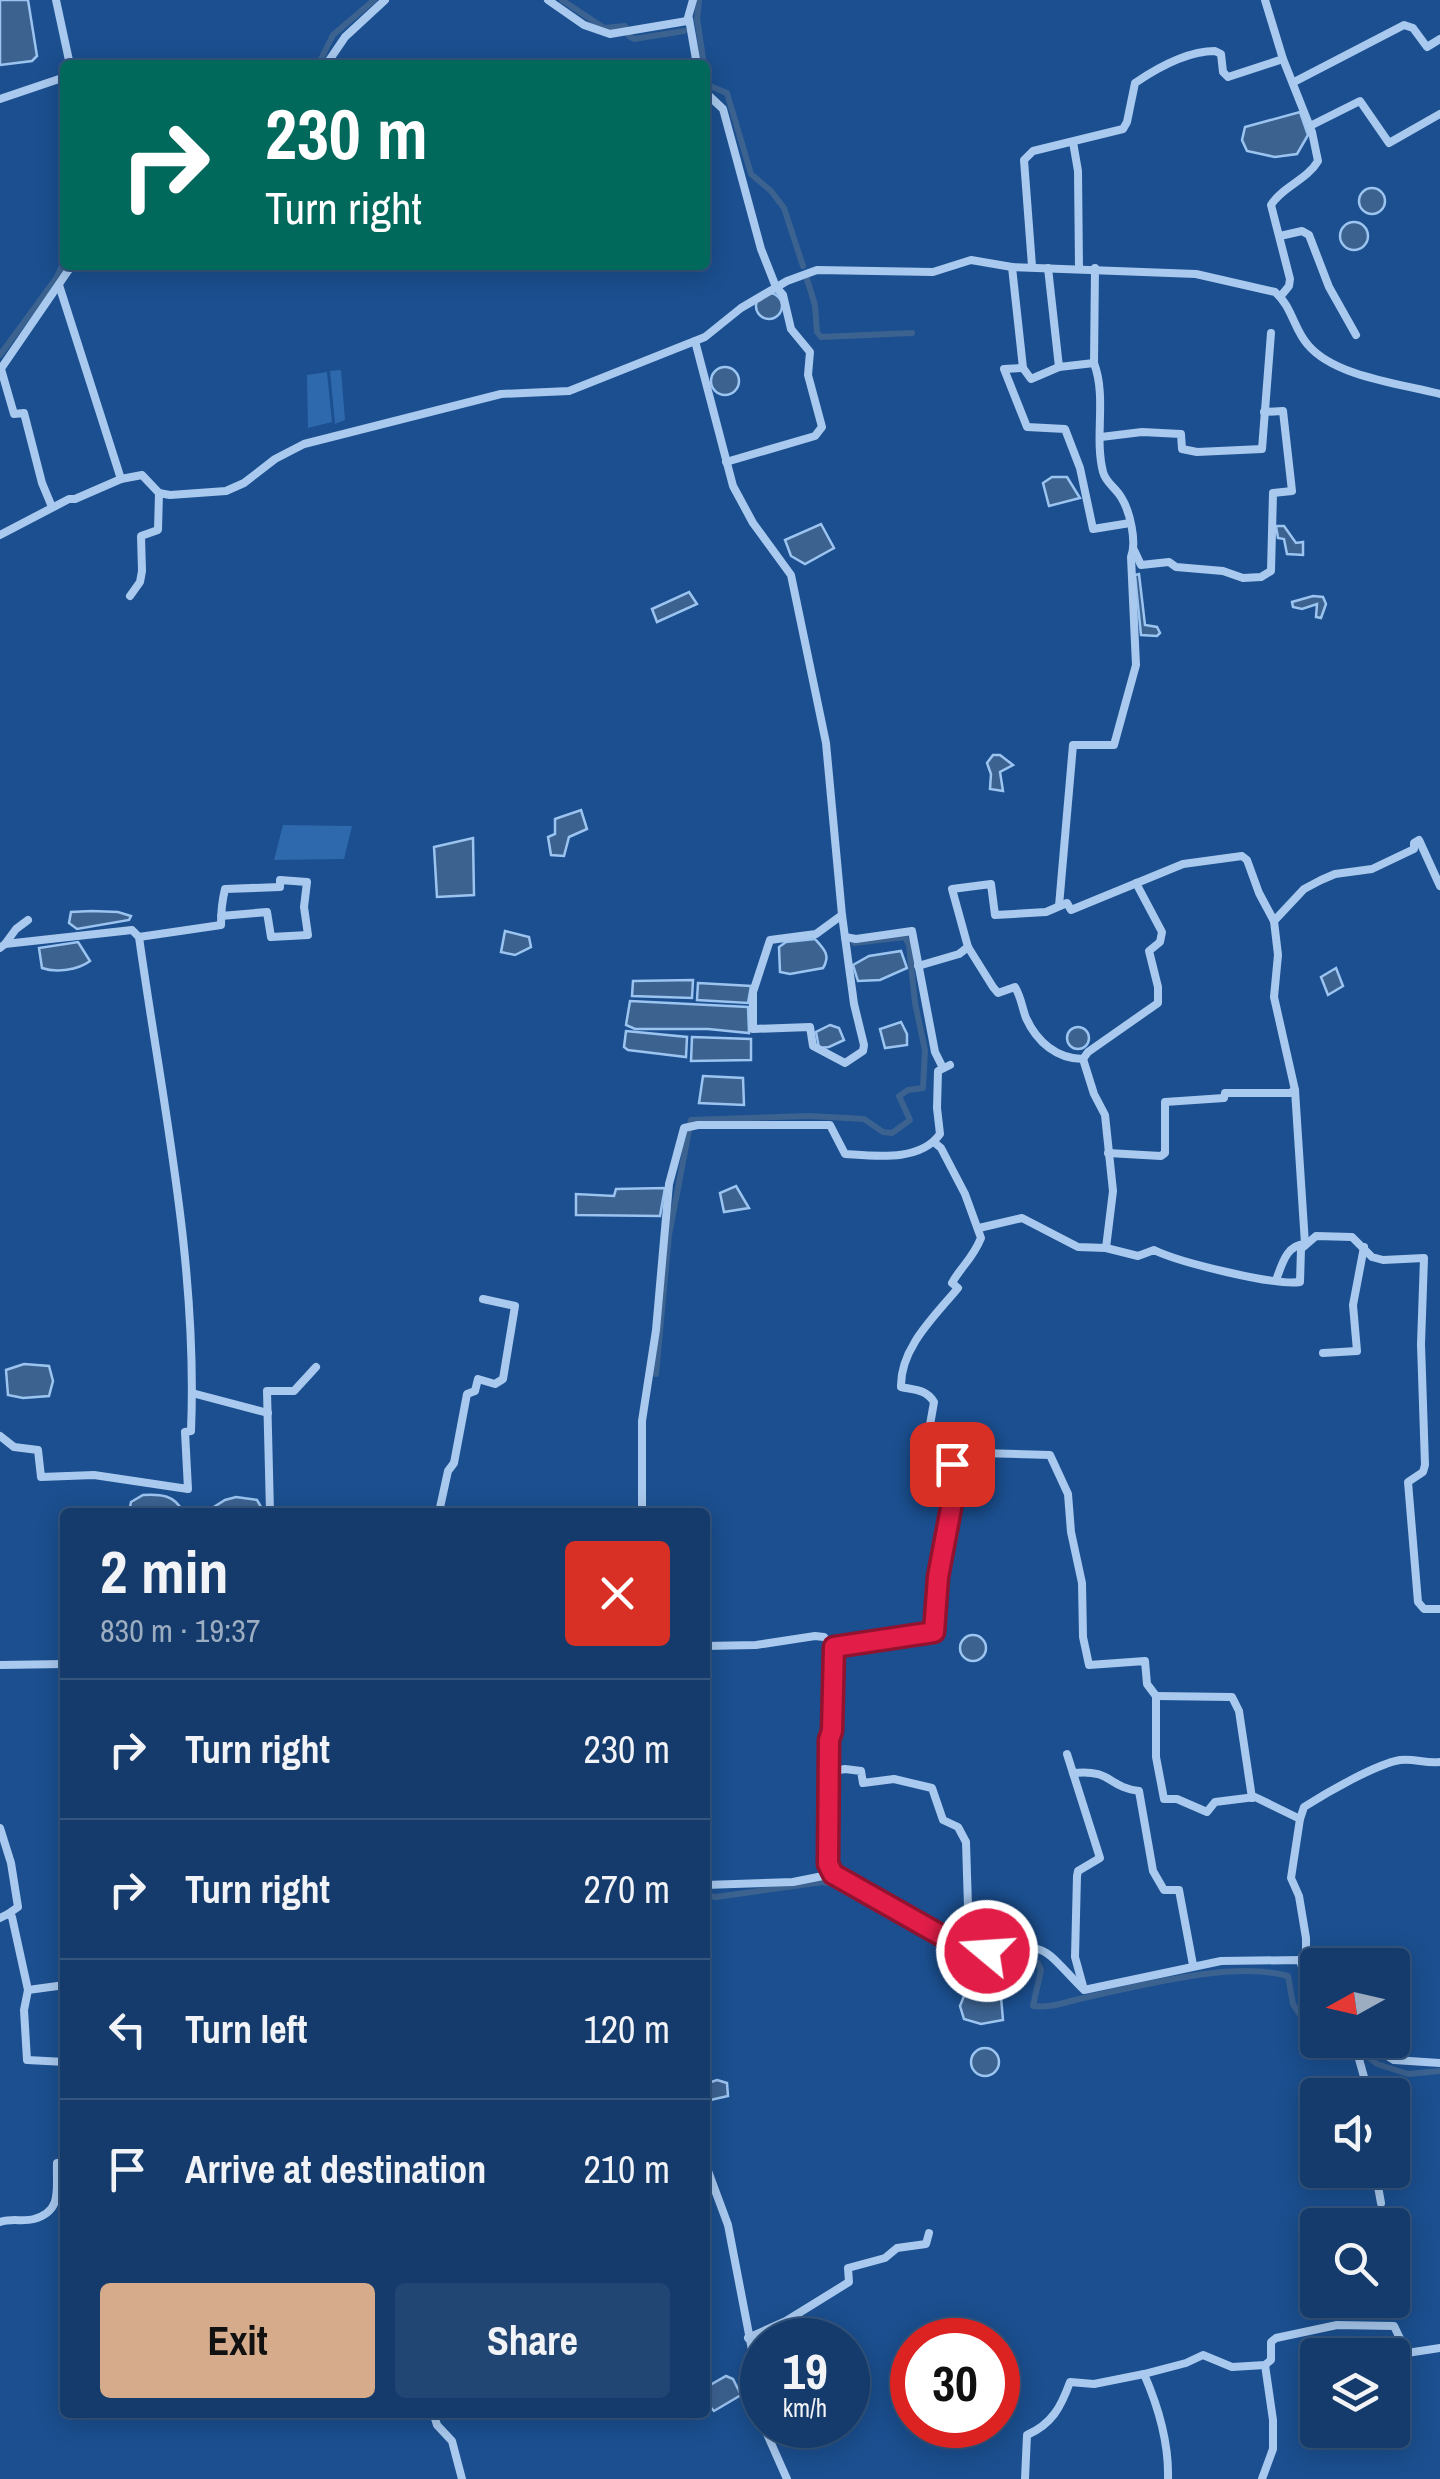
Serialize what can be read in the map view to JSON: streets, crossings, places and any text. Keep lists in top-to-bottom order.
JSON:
{
  "north": "left",
  "page": {
    "turn": ["230 m", "Turn right"],
    "heading": ["2 min", "830 m · 19:37"],
    "list": [
      {
        "name": "Turn right",
        "value": "230 m"
      },
      {
        "name": "Turn right",
        "value": "270 m"
      },
      {
        "name": "Turn left",
        "value": "120 m"
      },
      {
        "name": "Arrive at destination",
        "value": "210 m"
      }
    ],
    "buttons": ["Exit", "Share"],
    "speed": "19 km/h",
    "limit": "30"
  }
}
